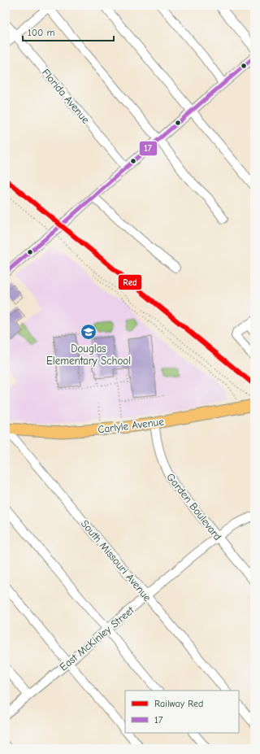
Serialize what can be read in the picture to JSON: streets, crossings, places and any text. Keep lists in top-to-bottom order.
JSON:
{
  "streets": {
    "main road": ["Carlyle Avenue"],
    "street": [
      "Florida Avenue",
      "Garden Boulevard",
      "South Missouri Avenue",
      "East McKinley Street"
    ]
  },
  "crossings": [
    ["Carlyle Avenue", "Garden Boulevard"],
    ["Carlyle Avenue", "South Missouri Avenue"],
    ["Garden Boulevard", "East McKinley Street"],
    ["South Missouri Avenue", "East McKinley Street"]
  ],
  "places": {
    "school or university": ["Douglas Elementary School"]
  },
  "lines": ["transit line 17", "rail line Red"],
  "legend": ["Railway Red", "17"],
  "scale_bar": "100 m"
}
